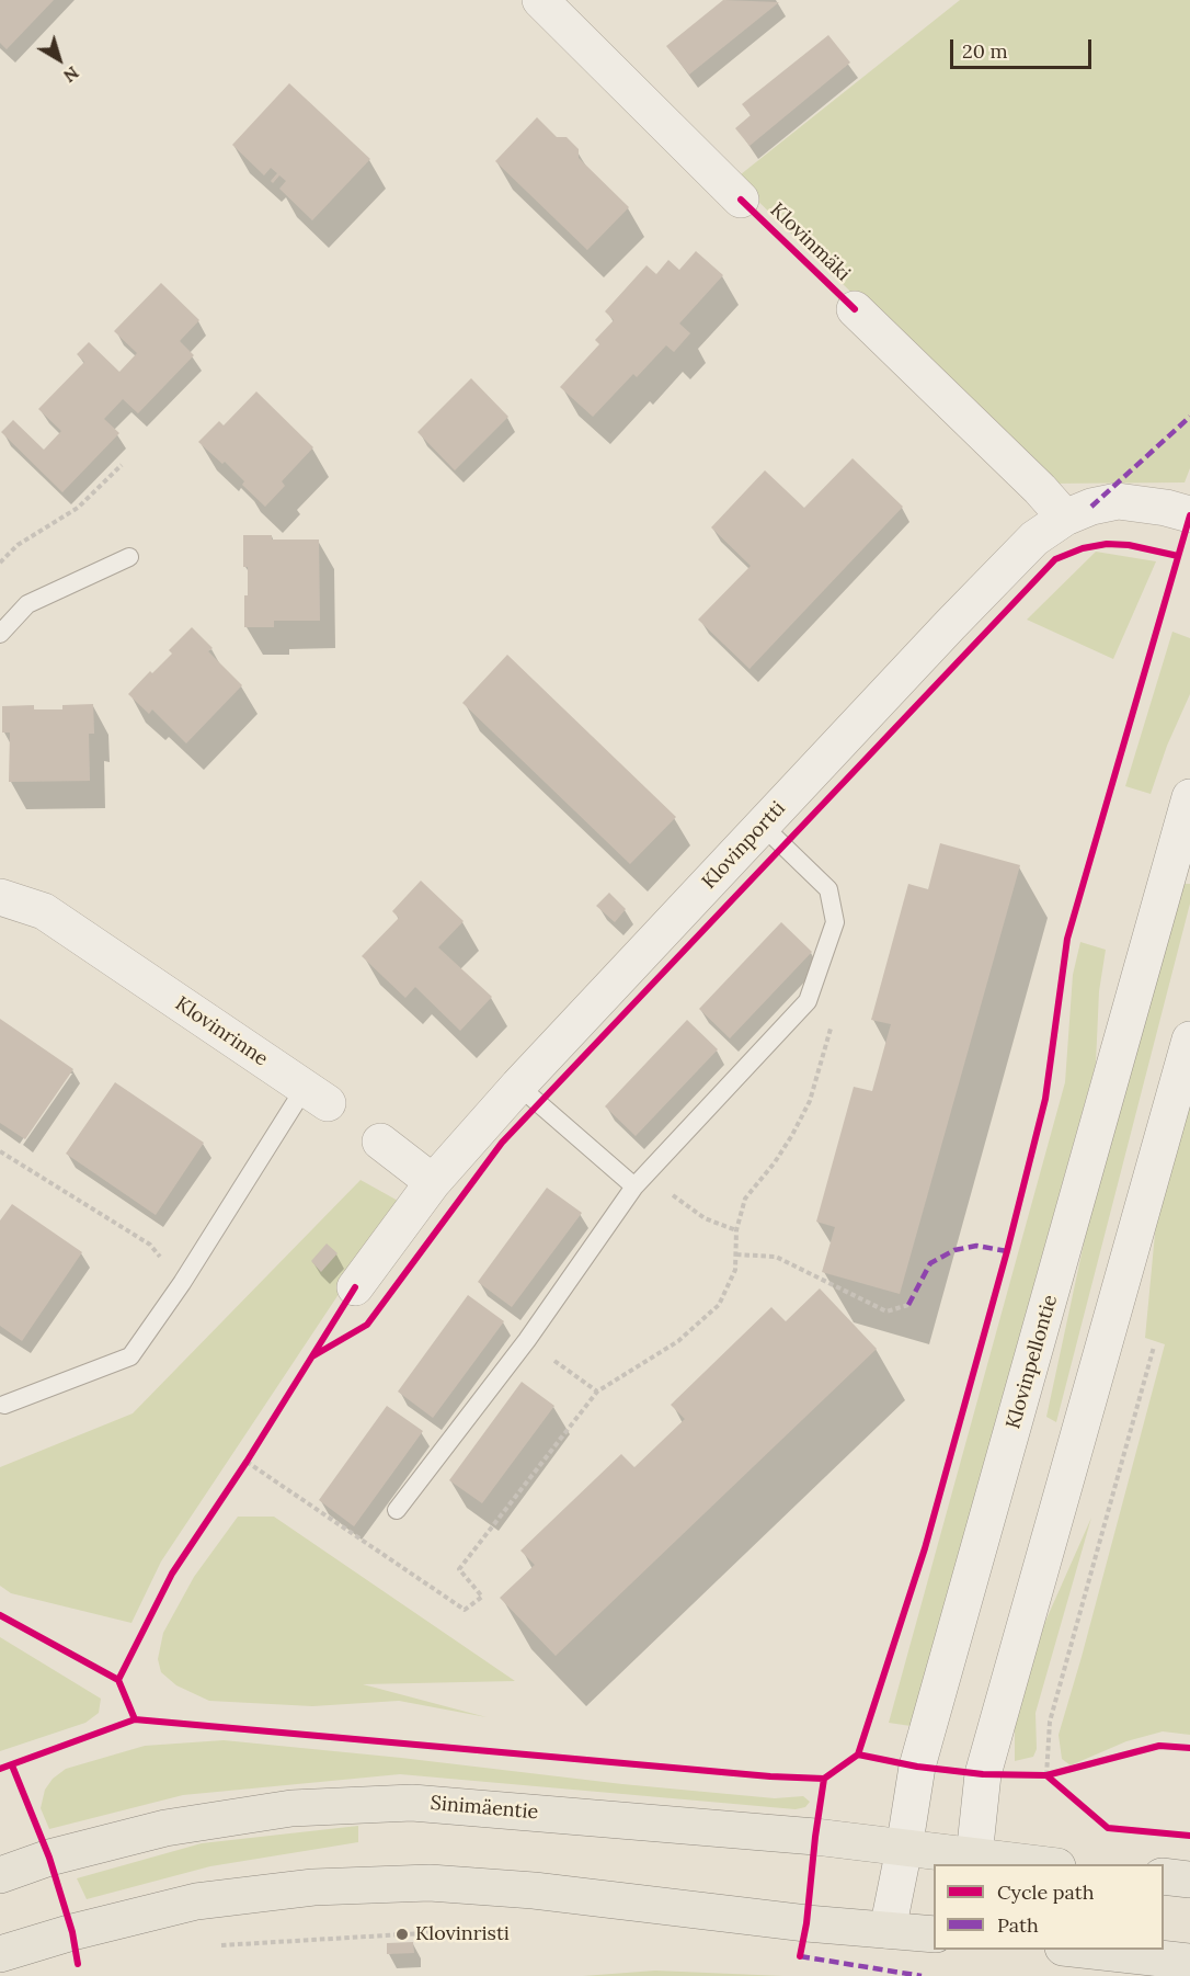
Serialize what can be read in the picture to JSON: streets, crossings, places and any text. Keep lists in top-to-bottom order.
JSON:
{
  "streets": {
    "main road": ["Sinimäentie"],
    "street": [
      "Klovinmäki",
      "Klovinportti",
      "Klovinrinne",
      "Klovinpellontie"
    ]
  },
  "crossings": [
    ["Klovinmäki", "Klovinportti"],
    ["Klovinpellontie", "Sinimäentie"]
  ],
  "places": ["Klovinristi"],
  "legend": ["Cycle path", "Path"],
  "scale_bar": "20 m",
  "north": "bottom right"
}
